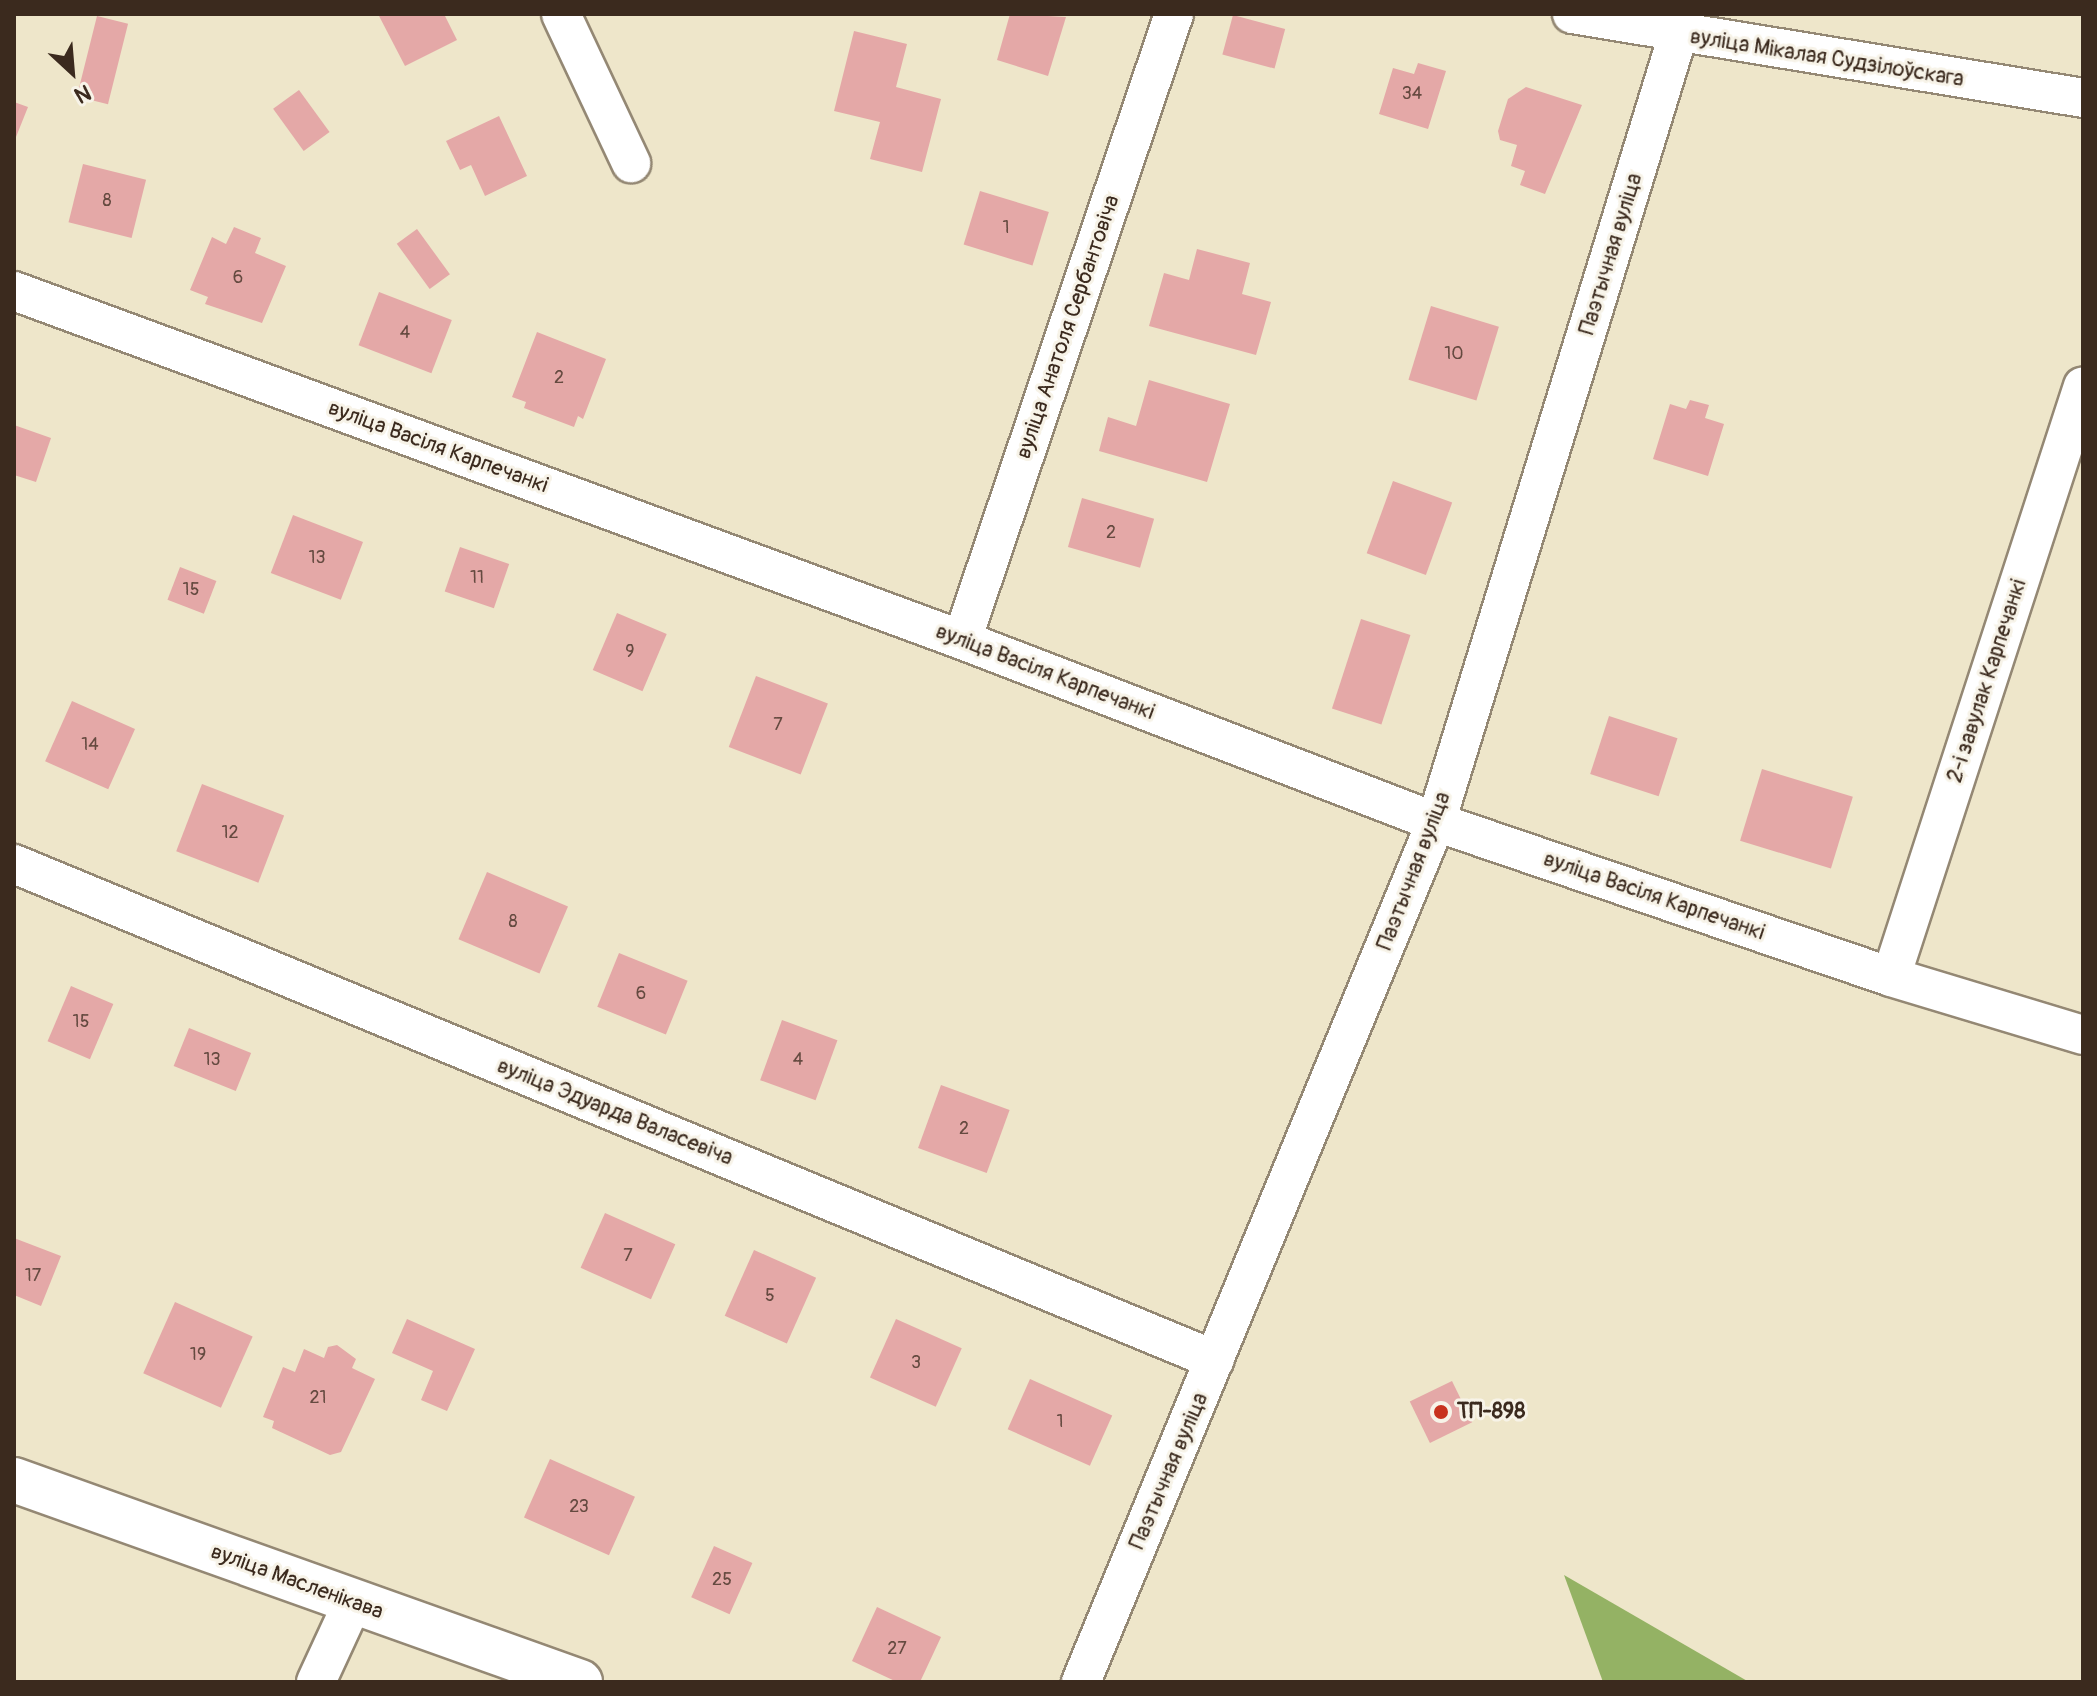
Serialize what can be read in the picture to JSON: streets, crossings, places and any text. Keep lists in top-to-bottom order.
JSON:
{
  "streets": {
    "main road": ["вуліца Масленікава"],
    "street": [
      "вуліца Мікалая Судзілоўскага",
      "Паэтычная вуліца",
      "вуліца Анатоля Сербантовіча",
      "вуліца Васіля Карпечанкі",
      "2-і завулак Карпечанкі",
      "вуліца Эдуарда Валасевіча"
    ]
  },
  "crossings": [
    ["вуліца Мікалая Судзілоўскага", "Паэтычная вуліца"],
    ["Паэтычная вуліца", "вуліца Васіля Карпечанкі"],
    ["Паэтычная вуліца", "вуліца Эдуарда Валасевіча"],
    ["вуліца Анатоля Сербантовіча", "вуліца Васіля Карпечанкі"],
    ["вуліца Васіля Карпечанкі", "2-і завулак Карпечанкі"]
  ],
  "places": ["ТП-898"],
  "house_numbers": [
    "34",
    "8",
    "1",
    "6",
    "4",
    "10",
    "2",
    "2",
    "13",
    "11",
    "15",
    "9",
    "7",
    "14",
    "12",
    "8",
    "6",
    "15",
    "13",
    "4",
    "2",
    "7",
    "17",
    "5",
    "19",
    "3",
    "21",
    "1",
    "23",
    "25",
    "27"
  ],
  "north": "bottom right"
}
